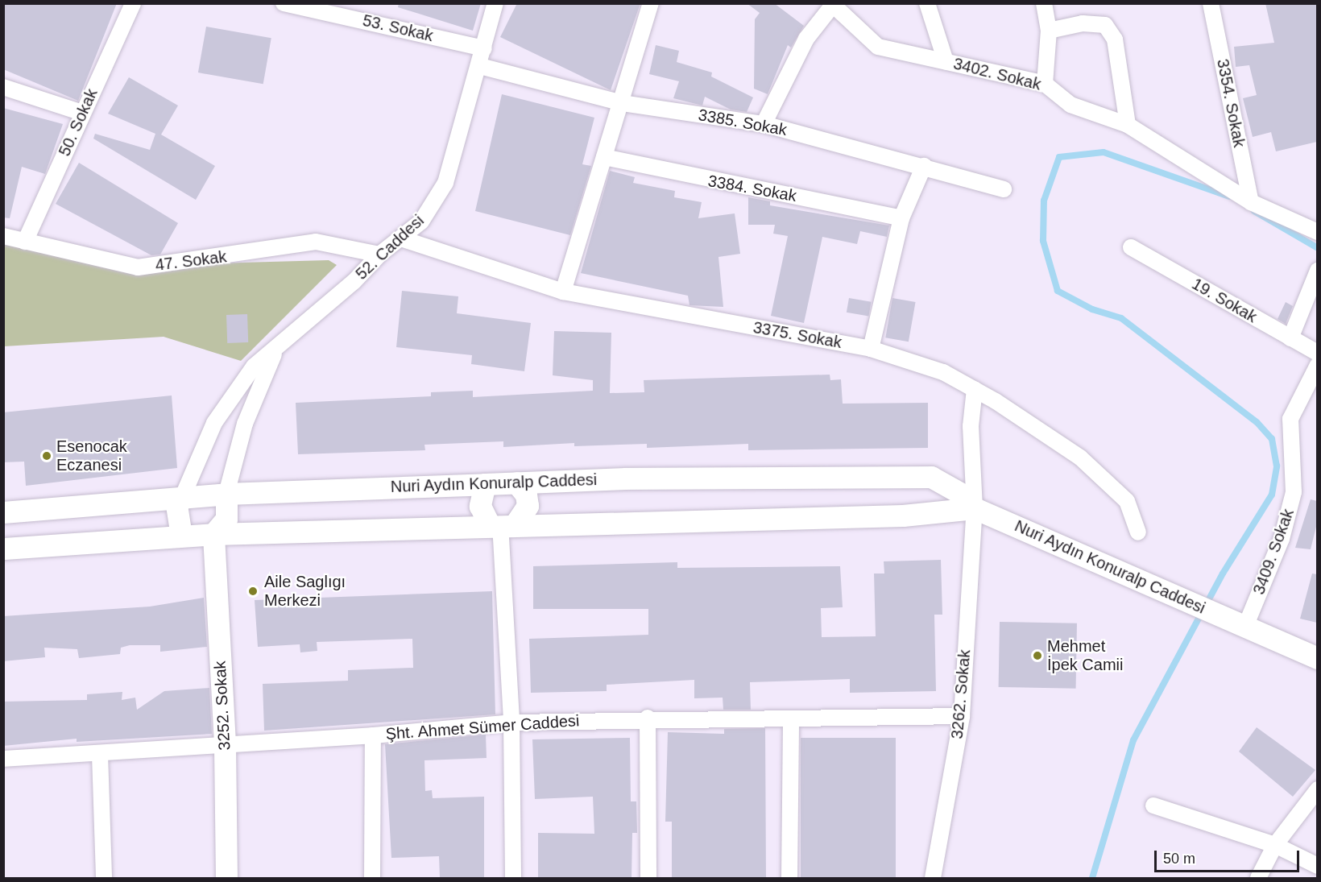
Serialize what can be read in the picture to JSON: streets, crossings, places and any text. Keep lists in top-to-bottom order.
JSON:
{
  "streets": {
    "street": [
      "53. Sokak",
      "3402. Sokak",
      "3354. Sokak",
      "50. Sokak",
      "3385. Sokak",
      "3384. Sokak",
      "52. Caddesi",
      "47. Sokak",
      "19. Sokak",
      "3375. Sokak",
      "Nuri Aydın Konuralp Caddesi",
      "3409. Sokak",
      "3262. Sokak",
      "3252. Sokak",
      "Şht. Ahmet Sümer Caddesi"
    ]
  },
  "crossings": [
    ["53. Sokak", "52. Caddesi"],
    ["3402. Sokak", "3354. Sokak"],
    ["50. Sokak", "47. Sokak"],
    ["3385. Sokak", "52. Caddesi"],
    ["52. Caddesi", "47. Sokak"],
    ["52. Caddesi", "3375. Sokak"],
    ["52. Caddesi", "Nuri Aydın Konuralp Caddesi"],
    ["3375. Sokak", "3262. Sokak"],
    ["Nuri Aydın Konuralp Caddesi", "3409. Sokak"],
    ["Nuri Aydın Konuralp Caddesi", "3262. Sokak"],
    ["Nuri Aydın Konuralp Caddesi", "3252. Sokak"],
    ["3262. Sokak", "Şht. Ahmet Sümer Caddesi"],
    ["3252. Sokak", "Şht. Ahmet Sümer Caddesi"]
  ],
  "places": ["Esenocak Eczanesi", "Aile Saglıgı Merkezi", "Mehmet İpek Camii"],
  "scale_bar": "50 m"
}
